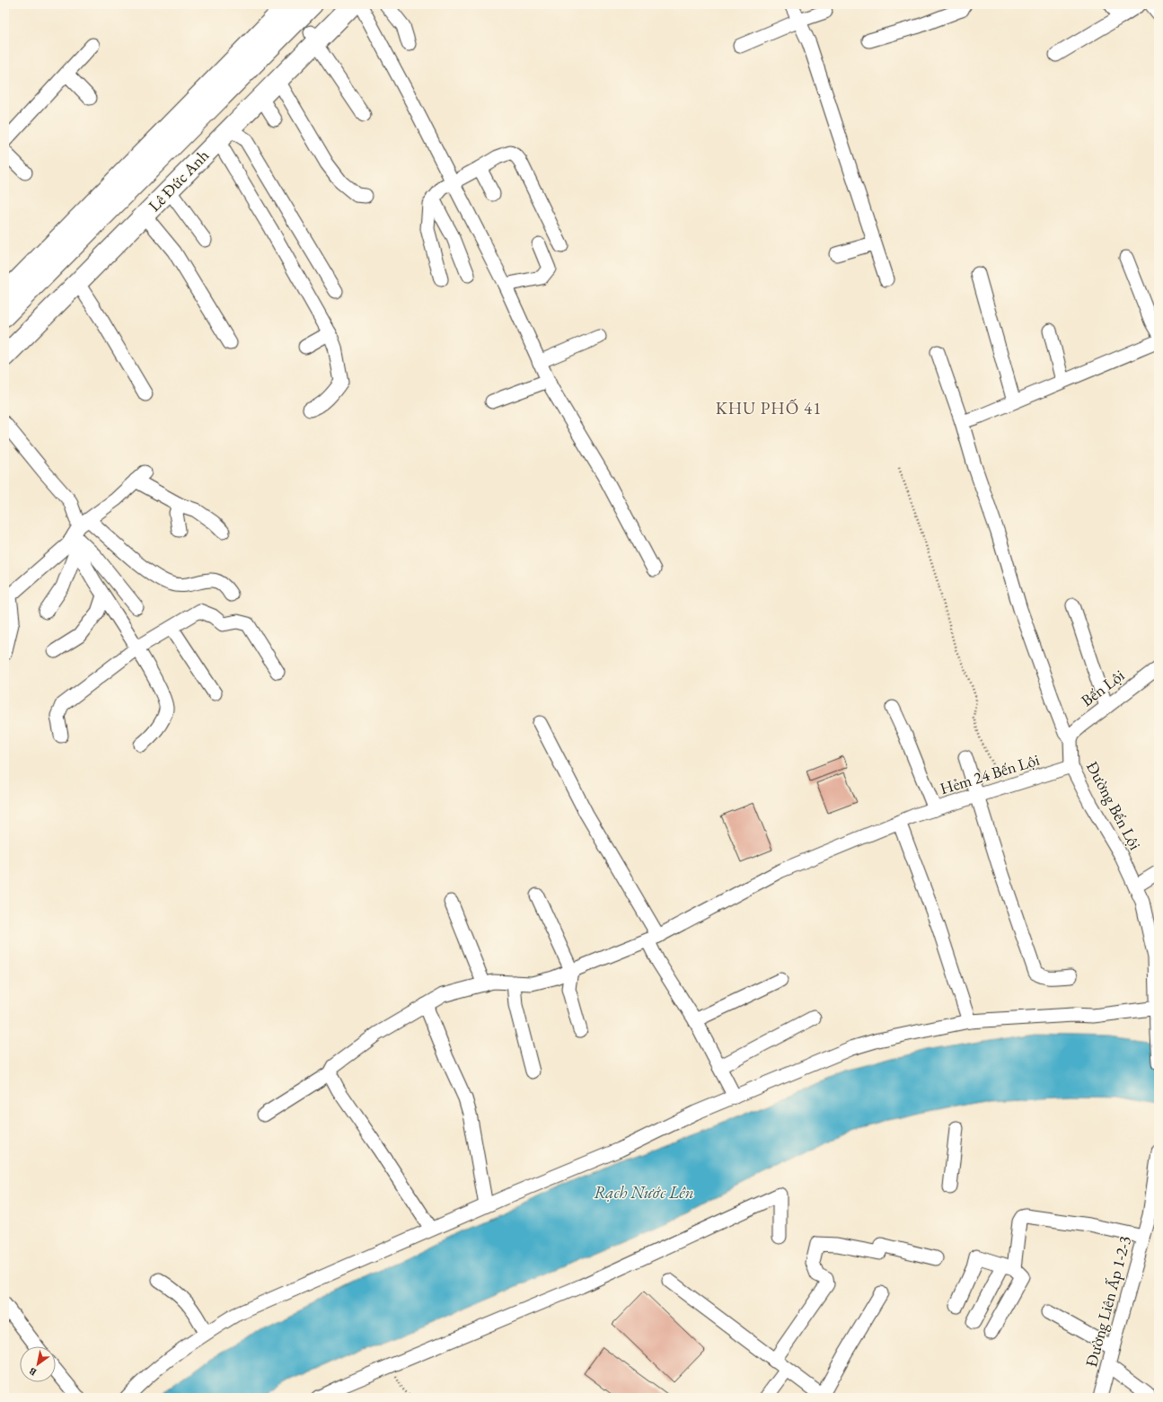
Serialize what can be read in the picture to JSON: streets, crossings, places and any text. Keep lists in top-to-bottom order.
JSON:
{
  "streets": {
    "highway": ["Lê Đức Anh"],
    "street": [
      "Bến Lội",
      "Hẻm 24 Bến Lội",
      "Đường Bến Lội",
      "Đường Liên Ấp 1-2-3"
    ]
  },
  "crossings": [
    ["Bến Lội", "Đường Bến Lội"],
    ["Hẻm 24 Bến Lội", "Đường Bến Lội"]
  ],
  "districts": ["KHU PHỐ 41"],
  "water": ["Rạch Nước Lên"],
  "north": "bottom left"
}
